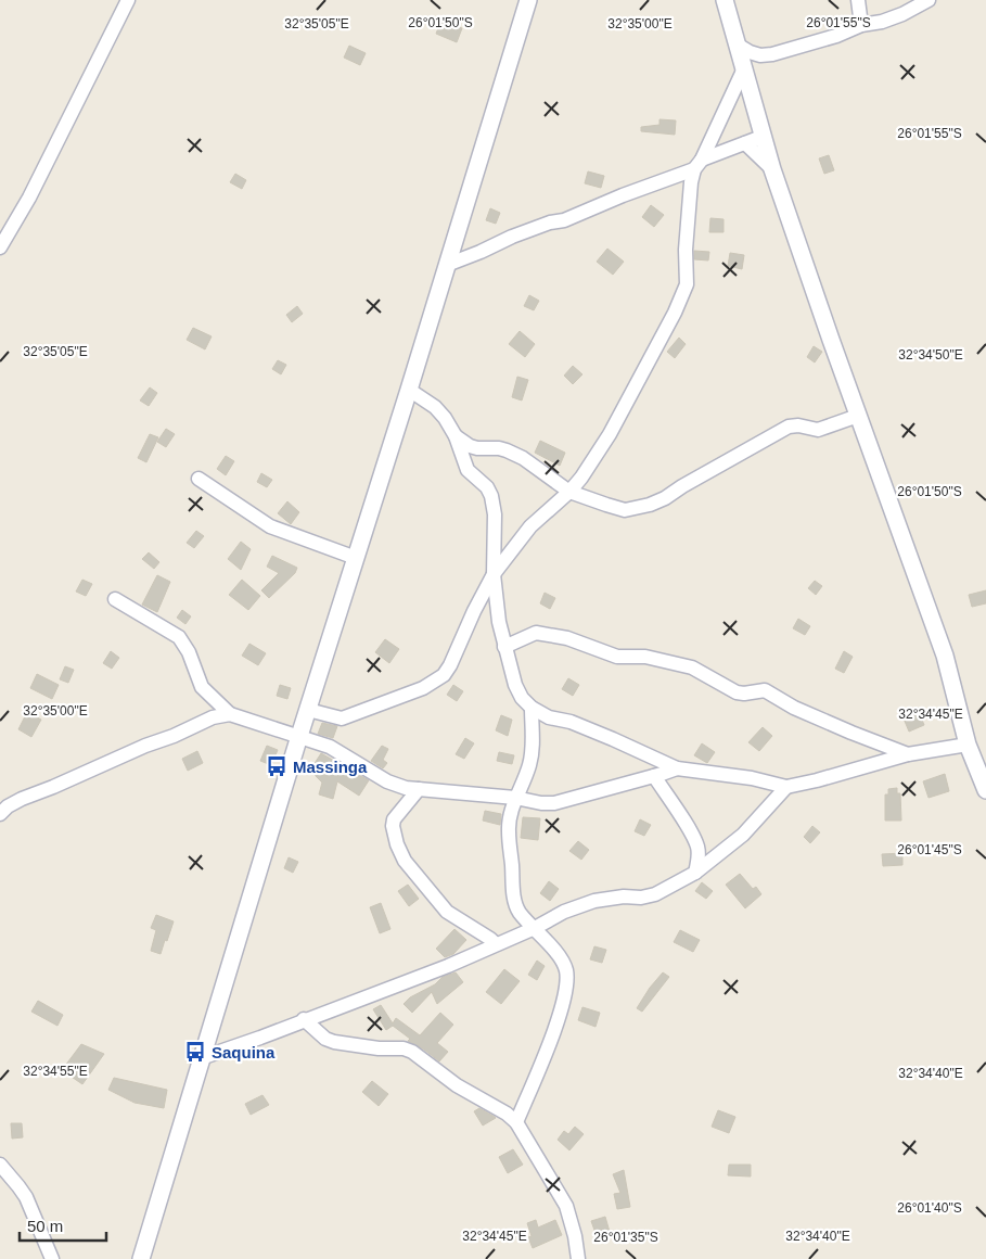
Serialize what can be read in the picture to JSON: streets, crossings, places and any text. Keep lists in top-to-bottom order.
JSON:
{
  "places": {
    "bus stop": ["Massinga", "Saquina"]
  },
  "scale_bar": "50 m",
  "coordinates": [
    "26°01'55\"S",
    "26°01'50\"S",
    "32°35'05\"E",
    "32°35'00\"E",
    "32°34'50\"E",
    "32°34'45\"E",
    "26°01'45\"S",
    "32°34'55\"E",
    "32°34'40\"E",
    "26°01'40\"S",
    "26°01'35\"S"
  ]
}
